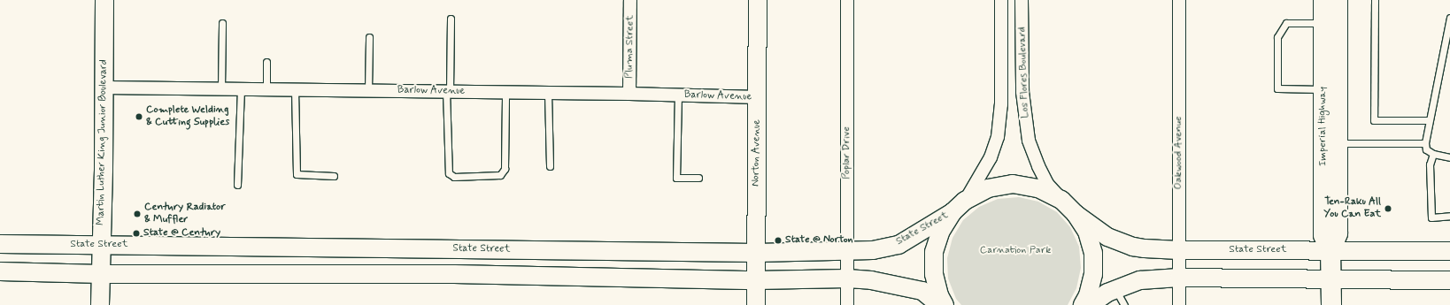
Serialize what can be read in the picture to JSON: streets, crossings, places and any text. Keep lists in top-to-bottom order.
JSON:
{
  "streets": {
    "main road": [
      "Imperial Highway",
      "Martin Luther King Junior Boulevard",
      "Norton Avenue",
      "State Street"
    ],
    "street": [
      "Pluma Street",
      "Los Flores Boulevard",
      "Barlow Avenue",
      "Poplar Drive",
      "Oakwood Avenue"
    ]
  },
  "crossings": [
    ["Pluma Street", "Barlow Avenue"],
    ["Los Flores Boulevard", "State Street"],
    ["Barlow Avenue", "Martin Luther King Junior Boulevard"],
    ["Barlow Avenue", "Norton Avenue"],
    ["Imperial Highway", "State Street"],
    ["Martin Luther King Junior Boulevard", "State Street"],
    ["Norton Avenue", "State Street"],
    ["Poplar Drive", "State Street"],
    ["Oakwood Avenue", "State Street"]
  ],
  "parks": ["Carnation Park"],
  "places": [
    "Complete Welding & Cutting Supplies",
    "Ten-Raku All You Can Eat",
    "Century Radiator & Muffler",
    "State @ Century",
    "State @ Norton"
  ]
}
